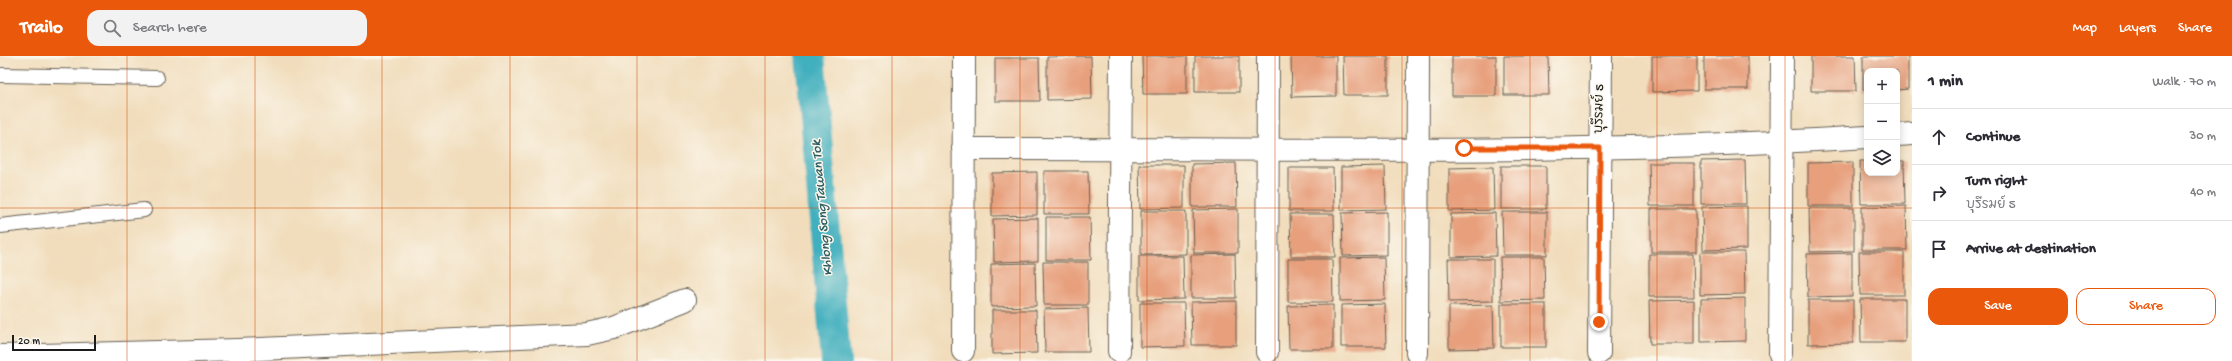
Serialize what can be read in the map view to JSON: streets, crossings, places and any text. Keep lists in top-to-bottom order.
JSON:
{
  "streets": {
    "street": ["บุุรีรมย์ 5"]
  },
  "water": ["Khlong Song Tawan Tok"],
  "scale_bar": "20 m",
  "page": {
    "header": "Trailo",
    "search": "Search here",
    "nav": ["Map", "Layers", "Share"],
    "heading": ["1 min", "Walk · 70 m"],
    "map_buttons": ["+", "−"],
    "list": [
      ["Continue", "30 m"],
      ["Turn right", "บุุรีรมย์ 5", "40 m"],
      "Arrive at destination"
    ],
    "buttons": ["Save", "Share"],
    "scale": "20 m"
  }
}
